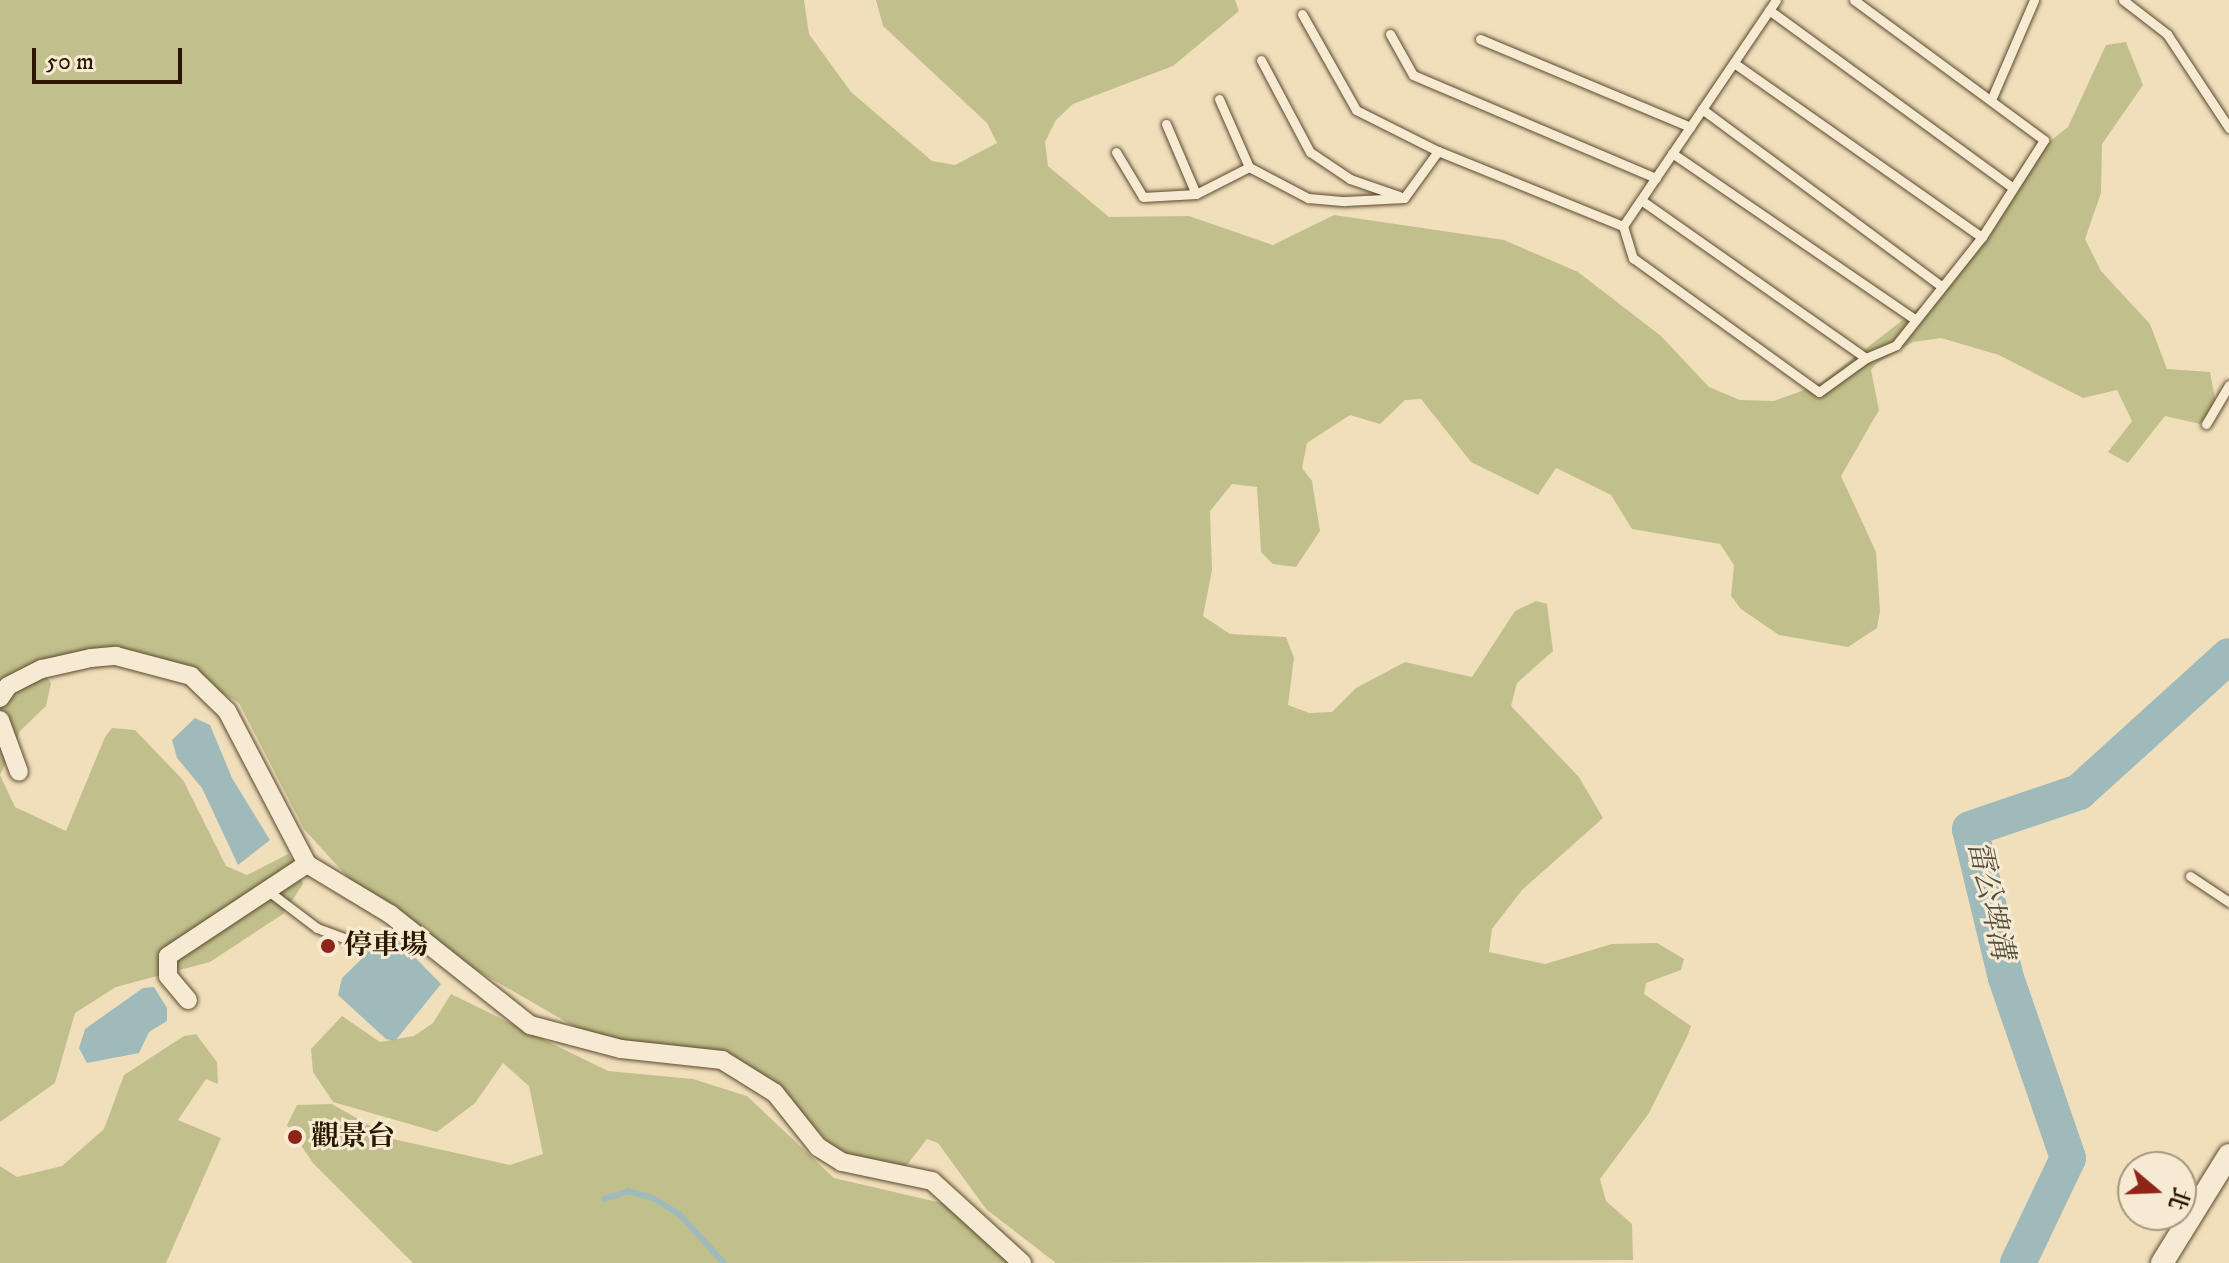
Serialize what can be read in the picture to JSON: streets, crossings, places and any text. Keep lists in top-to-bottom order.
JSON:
{
  "water": ["雷公埤溝"],
  "places": ["停車場", "觀景台"],
  "scale_bar": "50 m",
  "north": "right"
}
